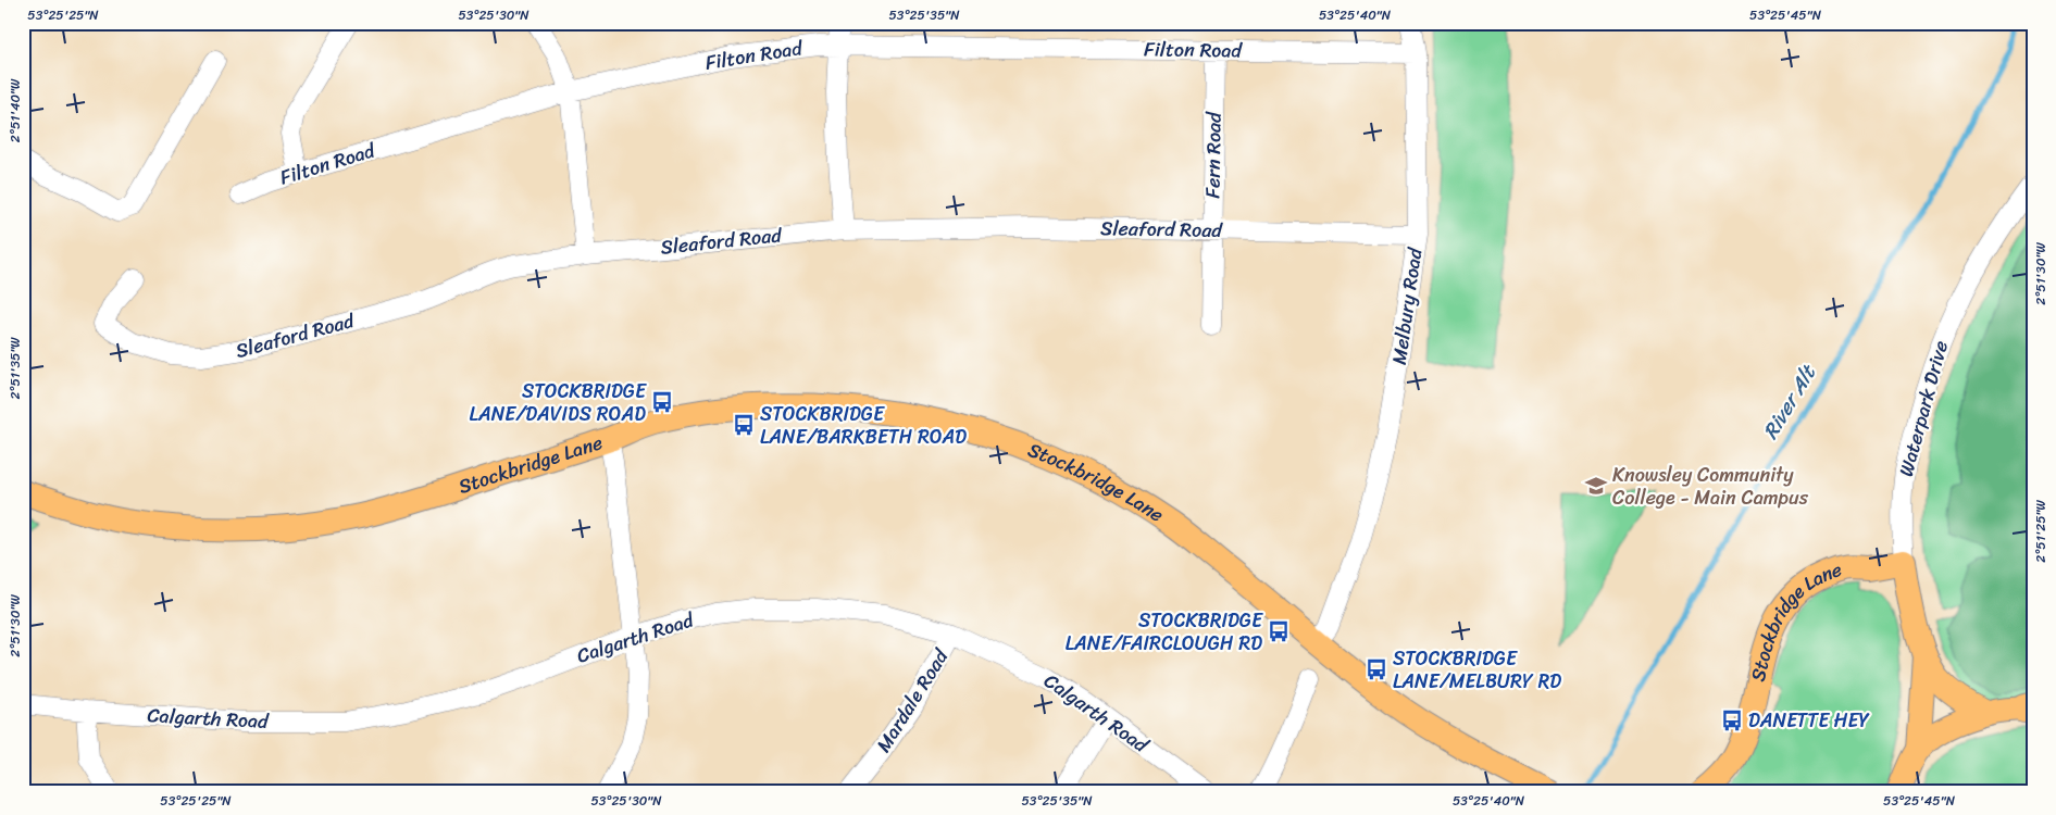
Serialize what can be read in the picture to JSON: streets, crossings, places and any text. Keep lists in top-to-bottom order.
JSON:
{
  "streets": {
    "main road": ["Stockbridge Lane"],
    "street": [
      "Filton Road",
      "Fern Road",
      "Sleaford Road",
      "Melbury Road",
      "Waterpark Drive",
      "Calgarth Road",
      "Mardale Road"
    ]
  },
  "crossings": [
    ["Filton Road", "Fern Road"],
    ["Filton Road", "Melbury Road"],
    ["Fern Road", "Sleaford Road"],
    ["Sleaford Road", "Melbury Road"],
    ["Melbury Road", "Stockbridge Lane"],
    ["Waterpark Drive", "Stockbridge Lane"],
    ["Calgarth Road", "Mardale Road"]
  ],
  "water": ["River Alt"],
  "places": {
    "bus stop": [
      "STOCKBRIDGE LANE/DAVIDS ROAD",
      "STOCKBRIDGE LANE/BARKBETH ROAD",
      "STOCKBRIDGE LANE/FAIRCLOUGH RD",
      "STOCKBRIDGE LANE/MELBURY RD",
      "DANETTE HEY"
    ],
    "school or university": ["Knowsley Community College - Main Campus"]
  },
  "coordinates": [
    "53°25'25\"N",
    "53°25'30\"N",
    "53°25'35\"N",
    "53°25'40\"N",
    "53°25'45\"N",
    "2°51'40\"W",
    "2°51'30\"W",
    "2°51'35\"W",
    "2°51'25\"W"
  ]
}
